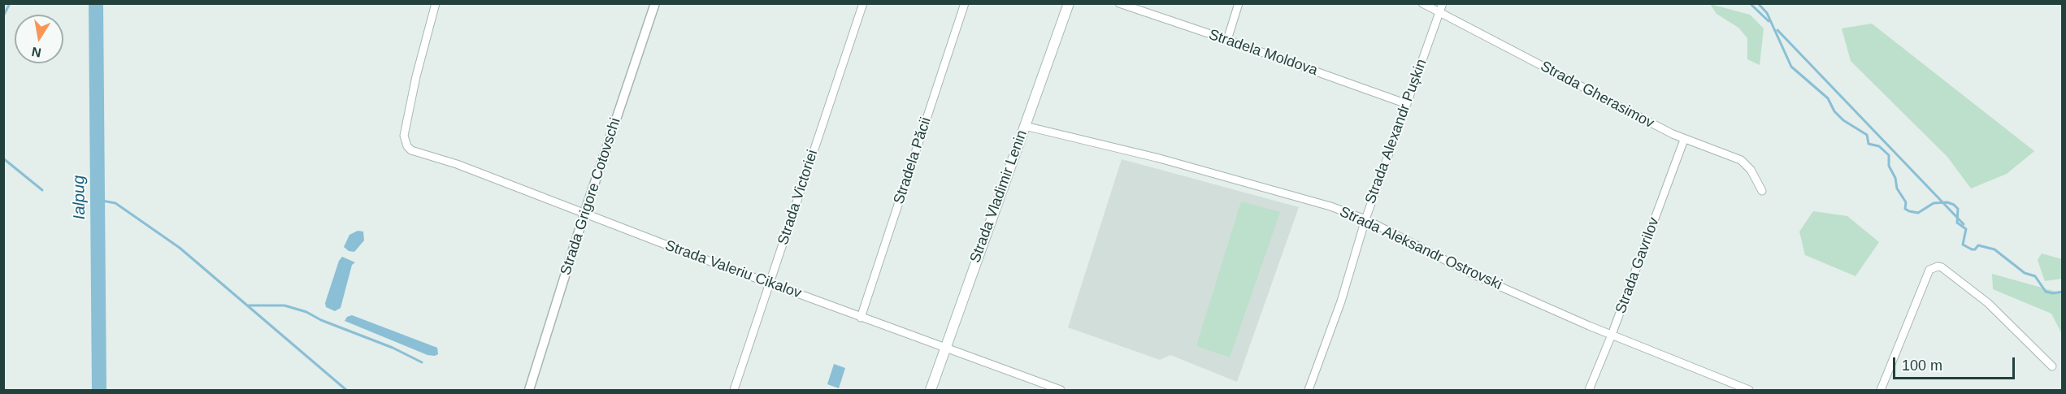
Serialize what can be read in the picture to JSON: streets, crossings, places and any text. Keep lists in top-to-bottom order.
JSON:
{
  "streets": {
    "main road": ["Strada Vladimir Lenin"],
    "street": [
      "Stradela Moldova",
      "Strada Gherasimov",
      "Strada Alexandr Pușkin",
      "Stradela Păcii",
      "Strada Grigore Cotovschi",
      "Strada Victoriei",
      "Strada Aleksandr Ostrovski",
      "Strada Gavrilov",
      "Strada Valeriu Cikalov"
    ]
  },
  "crossings": [
    ["Stradela Moldova", "Strada Alexandr Pușkin"],
    ["Strada Gherasimov", "Strada Alexandr Pușkin"],
    ["Strada Gherasimov", "Strada Gavrilov"],
    ["Strada Alexandr Pușkin", "Strada Aleksandr Ostrovski"],
    ["Stradela Păcii", "Strada Valeriu Cikalov"],
    ["Strada Grigore Cotovschi", "Strada Valeriu Cikalov"],
    ["Strada Vladimir Lenin", "Strada Aleksandr Ostrovski"],
    ["Strada Vladimir Lenin", "Strada Valeriu Cikalov"],
    ["Strada Victoriei", "Strada Valeriu Cikalov"],
    ["Strada Aleksandr Ostrovski", "Strada Gavrilov"]
  ],
  "water": ["Ialpug"],
  "scale_bar": "100 m",
  "north": "bottom"
}
